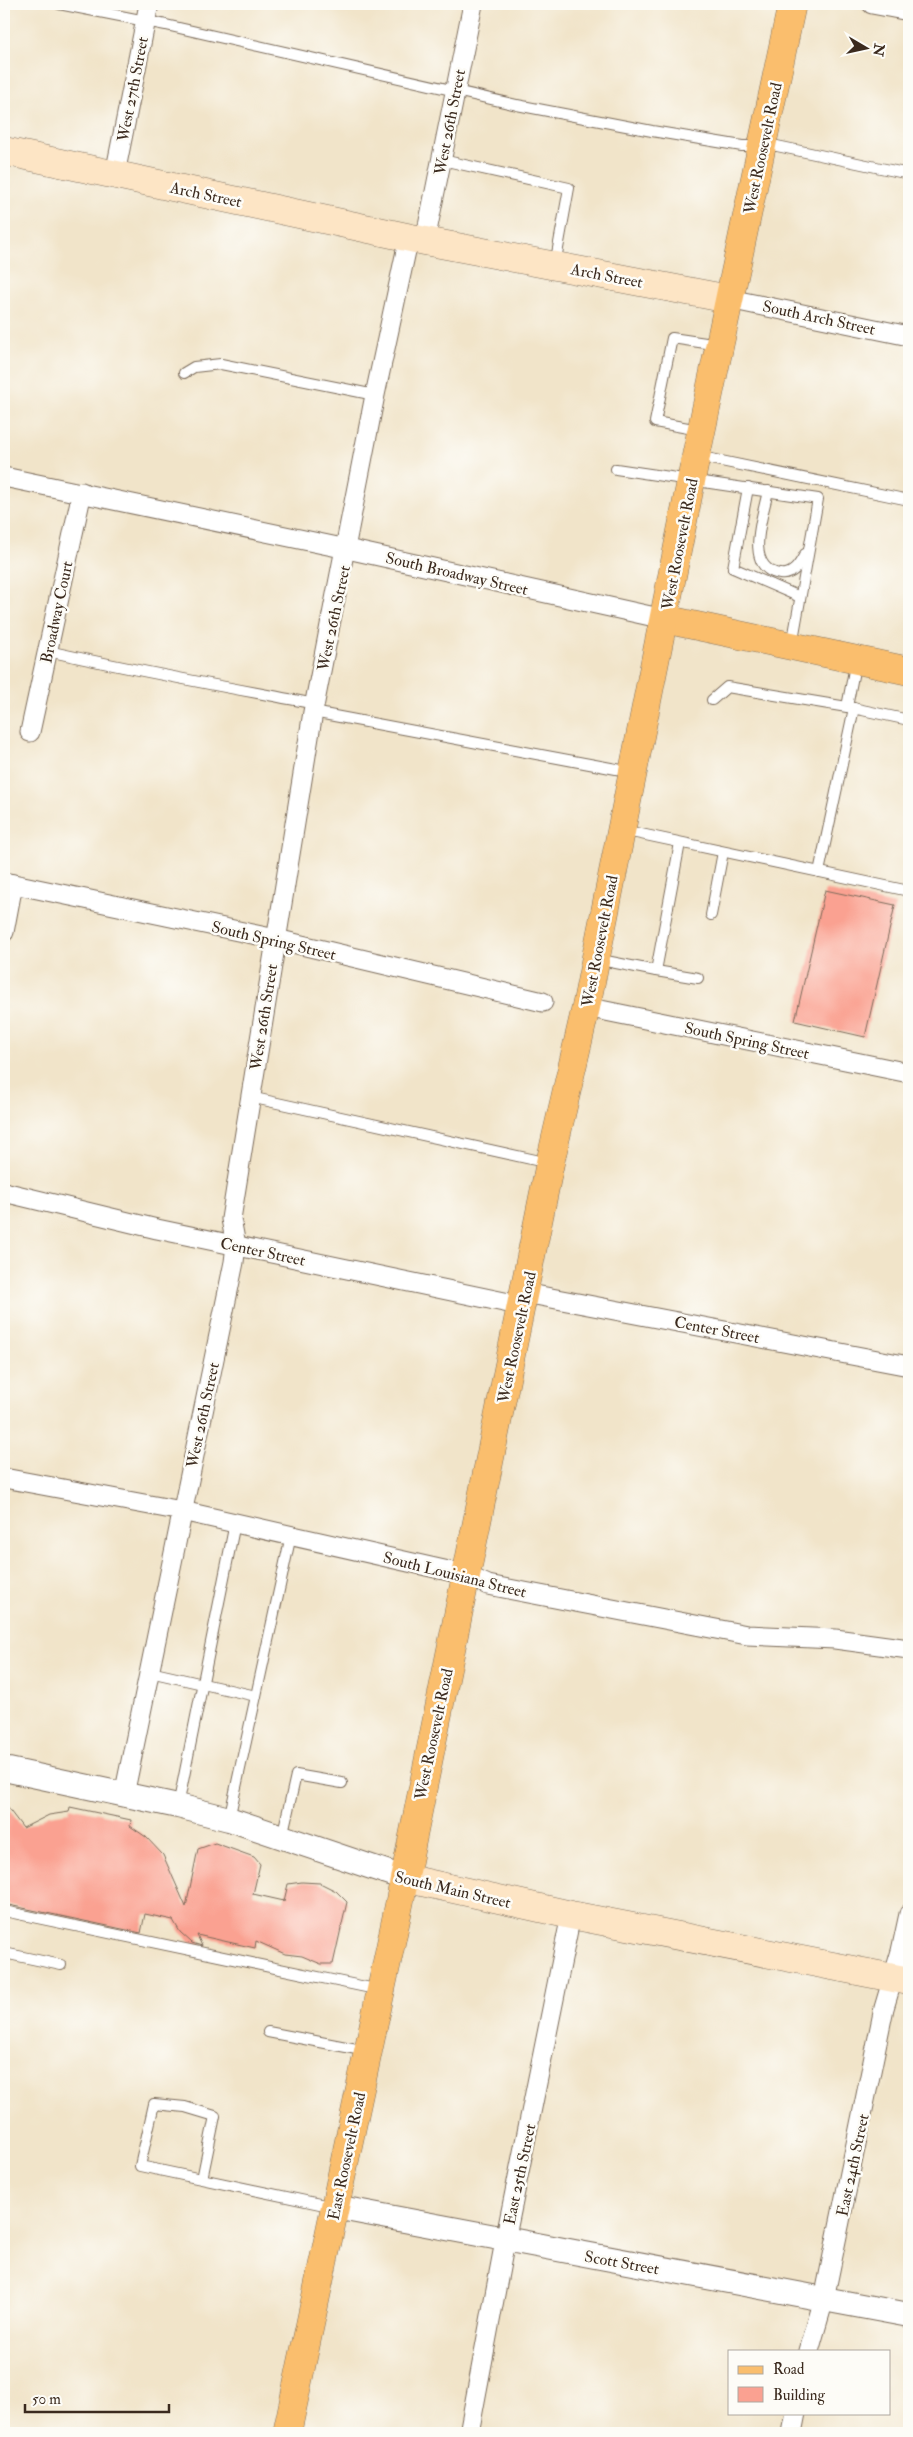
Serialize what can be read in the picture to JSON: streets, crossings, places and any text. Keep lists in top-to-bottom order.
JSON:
{
  "streets": {
    "main road": [
      "West Roosevelt Road",
      "Arch Street",
      "South Broadway Street",
      "South Main Street",
      "East Roosevelt Road"
    ],
    "street": [
      "West 27th Street",
      "West 26th Street",
      "South Arch Street",
      "Broadway Court",
      "South Spring Street",
      "Center Street",
      "South Louisiana Street",
      "East 24th Street",
      "East 25th Street",
      "Scott Street"
    ]
  },
  "crossings": [
    ["West 27th Street", "Arch Street"],
    ["West 26th Street", "Arch Street"],
    ["West 26th Street", "South Broadway Street"],
    ["West 26th Street", "South Spring Street"],
    ["West 26th Street", "Center Street"],
    ["West 26th Street", "South Louisiana Street"],
    ["West 26th Street", "South Main Street"],
    ["West Roosevelt Road", "Arch Street"],
    ["West Roosevelt Road", "South Arch Street"],
    ["West Roosevelt Road", "South Broadway Street"],
    ["West Roosevelt Road", "South Spring Street"],
    ["West Roosevelt Road", "Center Street"],
    ["West Roosevelt Road", "South Louisiana Street"],
    ["West Roosevelt Road", "South Main Street"],
    ["West Roosevelt Road", "East Roosevelt Road"],
    ["Arch Street", "South Arch Street"],
    ["South Broadway Street", "Broadway Court"],
    ["South Main Street", "East Roosevelt Road"],
    ["South Main Street", "East 24th Street"],
    ["South Main Street", "East 25th Street"],
    ["East Roosevelt Road", "Scott Street"],
    ["East 24th Street", "Scott Street"],
    ["East 25th Street", "Scott Street"]
  ],
  "legend": ["Road", "Building"],
  "scale_bar": "50 m",
  "north": "right"
}
